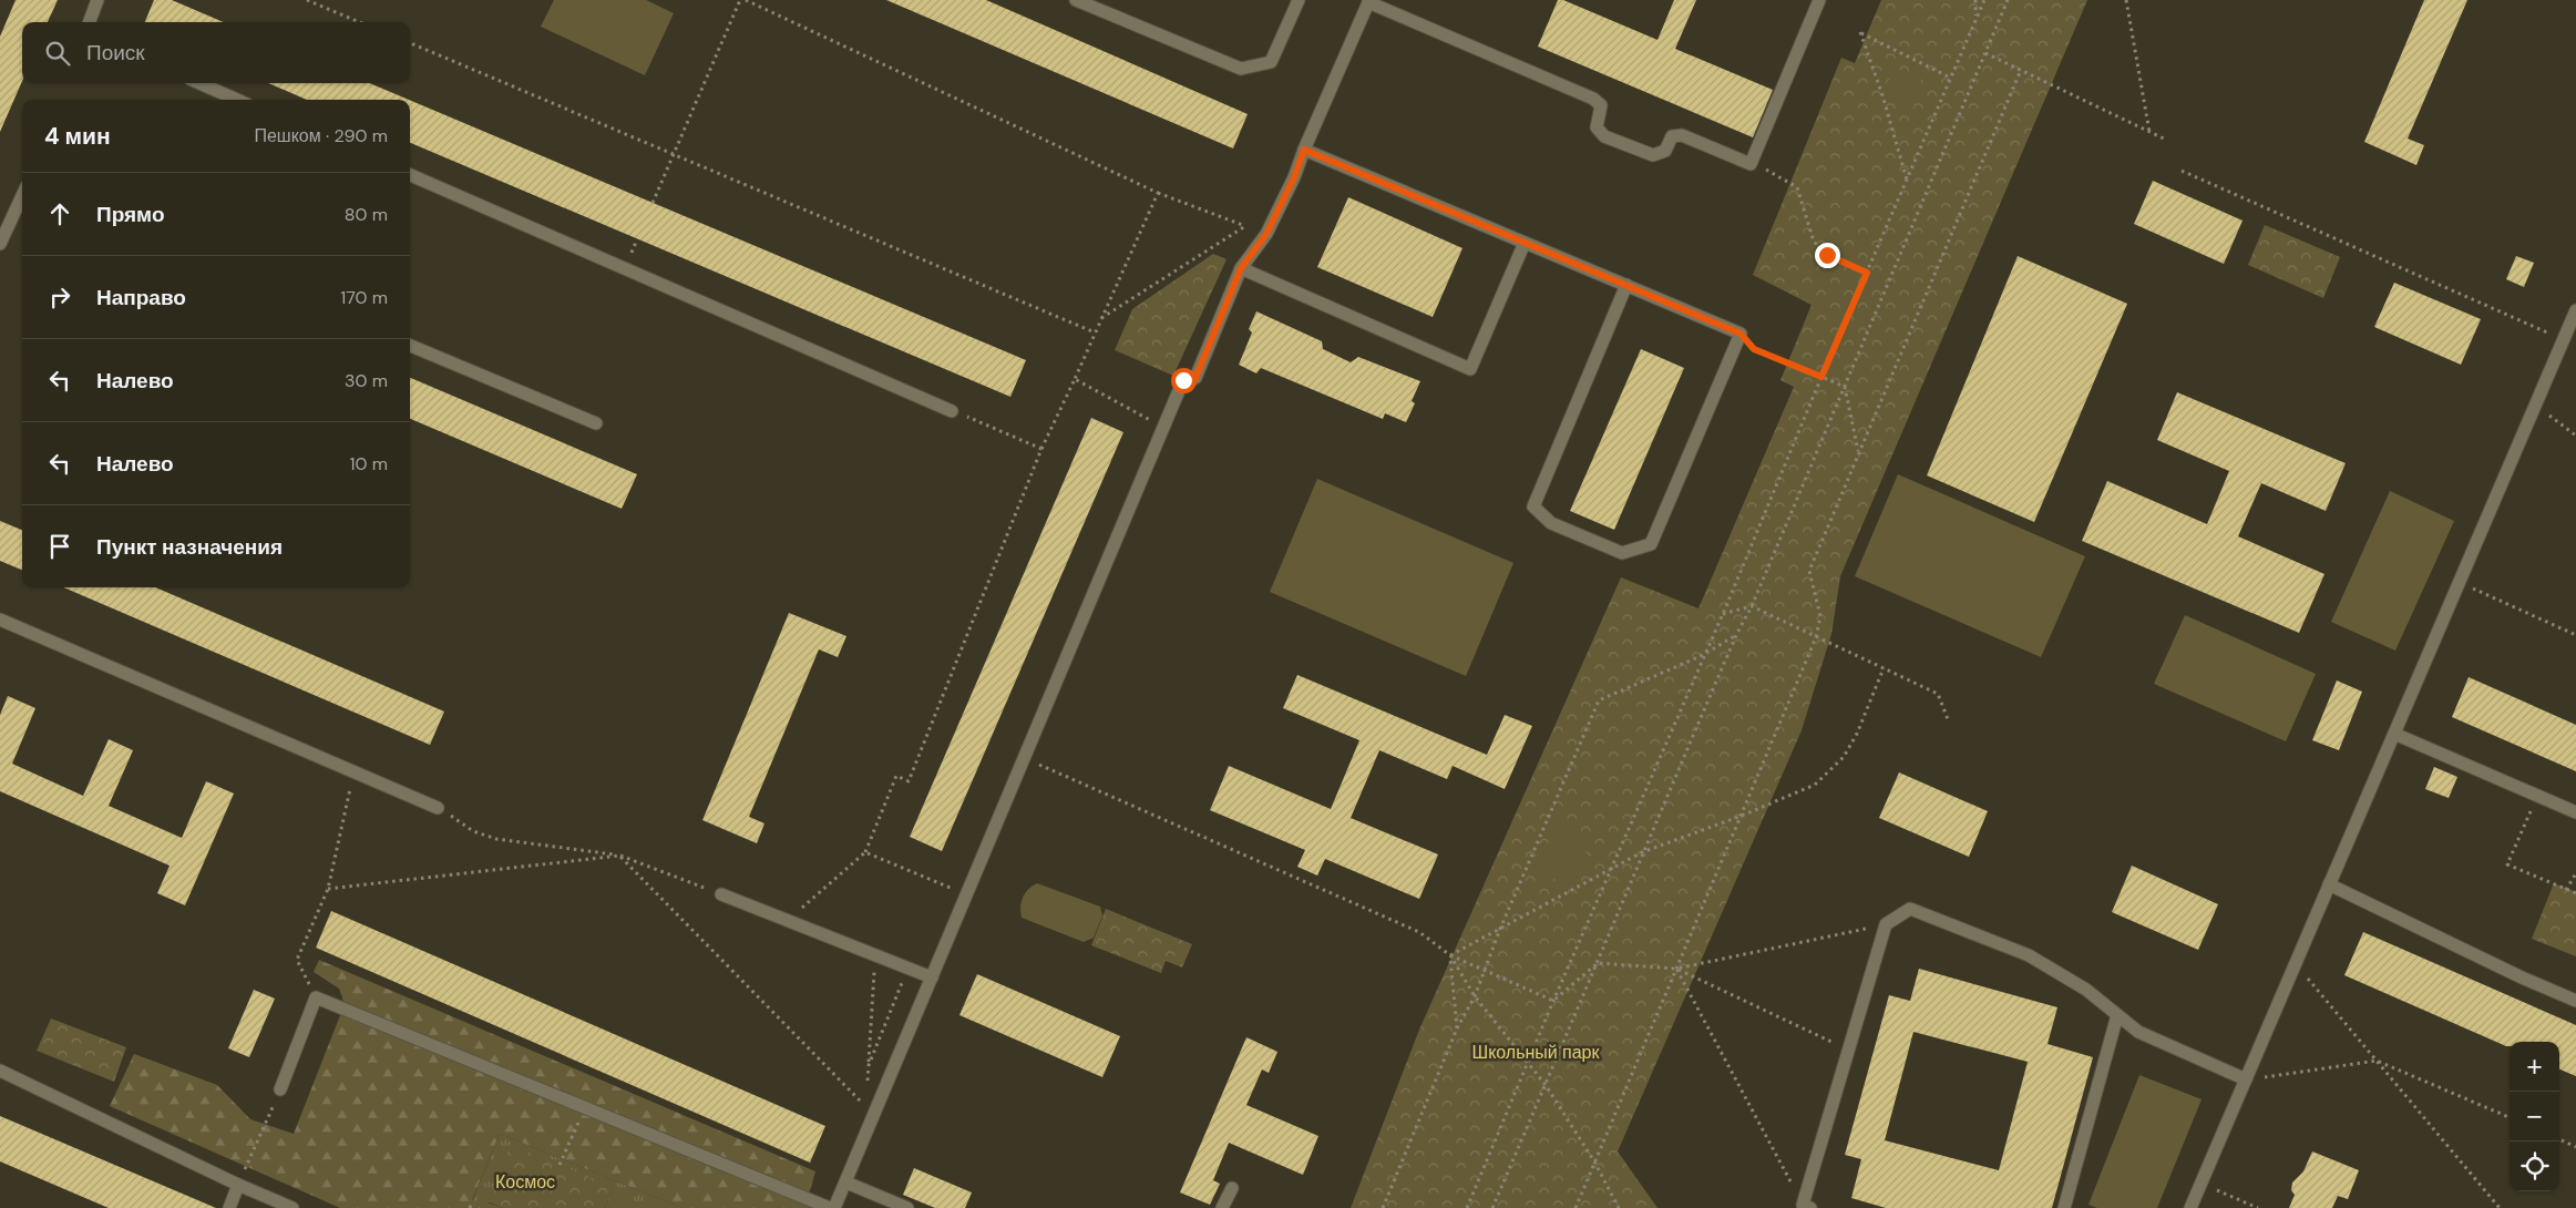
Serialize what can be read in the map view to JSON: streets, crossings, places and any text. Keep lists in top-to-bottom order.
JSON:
{
  "parks": ["Школьный парк", "Космос"],
  "page": {
    "search": "Поиск",
    "heading": ["4 мин", "Пешком · 290 m"],
    "list": [
      ["Прямо", "80 m"],
      ["Направо", "170 m"],
      ["Налево", "30 m"],
      ["Налево", "10 m"],
      "Пункт назначения"
    ],
    "map_buttons": ["+", "−"]
  }
}
